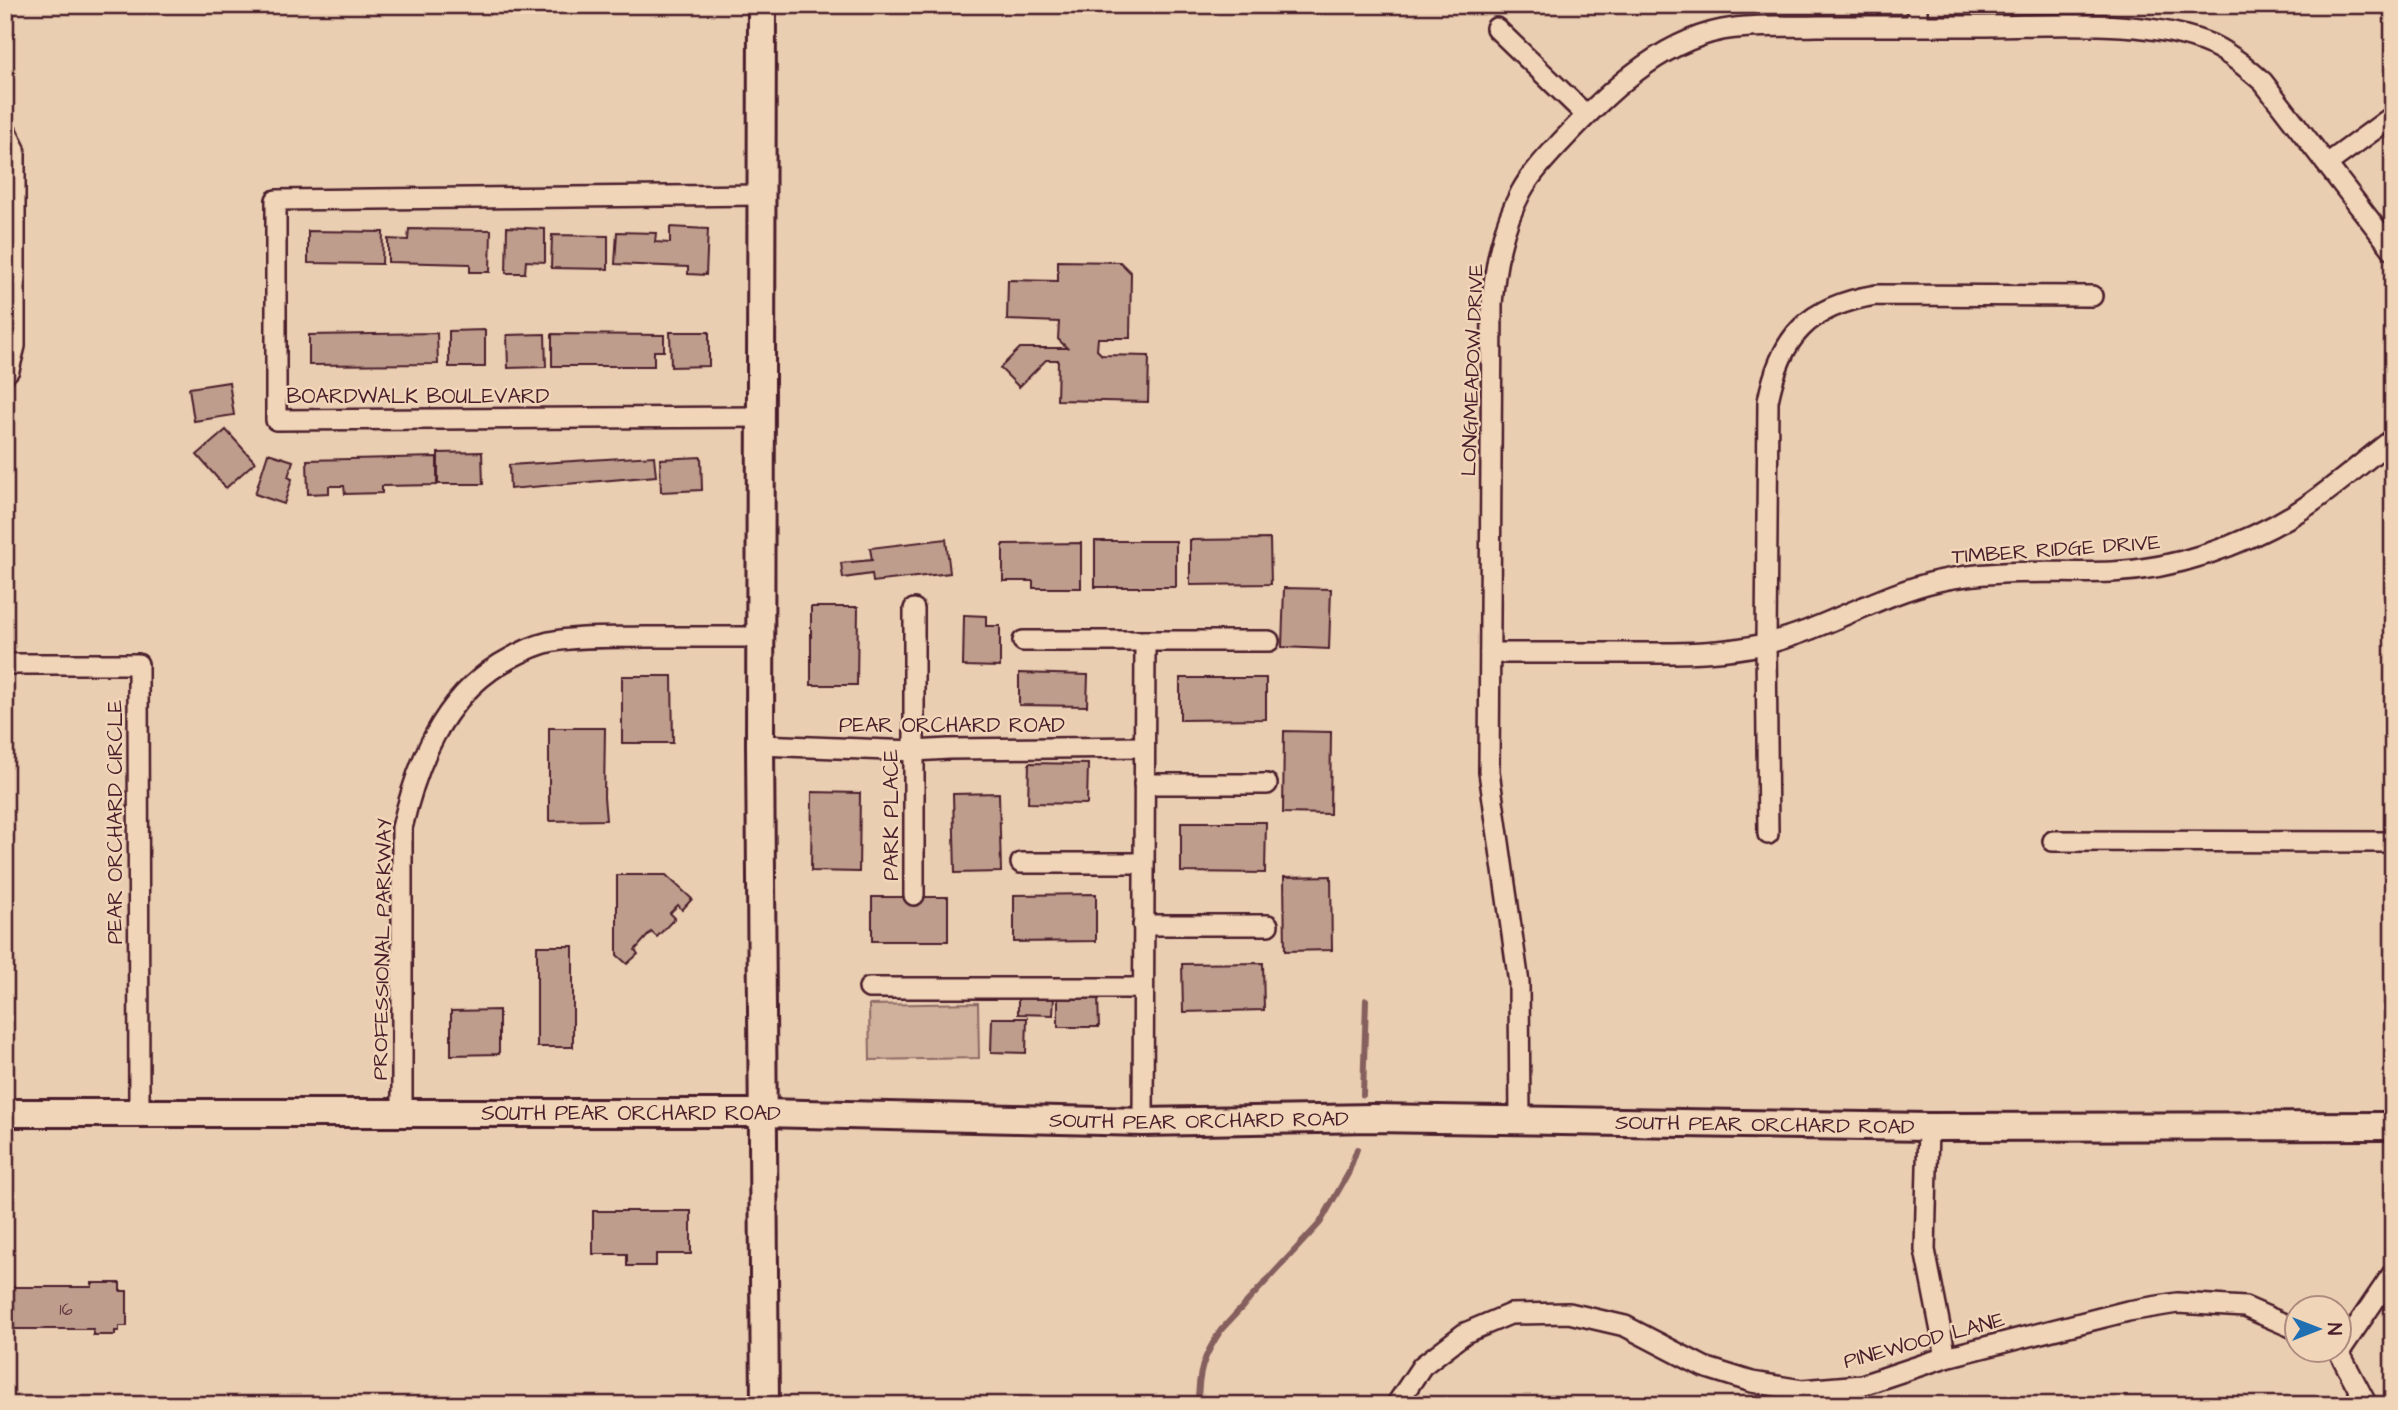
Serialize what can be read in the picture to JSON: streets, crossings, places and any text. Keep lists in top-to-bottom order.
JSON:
{
  "streets": {
    "street": [
      "LONGMEADOW DRIVE",
      "BOARDWALK BOULEVARD",
      "TIMBER RIDGE DRIVE",
      "PEAR ORCHARD ROAD",
      "PARK PLACE",
      "PEAR ORCHARD CIRCLE",
      "PROFESSIONAL PARKWAY",
      "SOUTH PEAR ORCHARD ROAD",
      "PINEWOOD LANE"
    ]
  },
  "crossings": [
    ["LONGMEADOW DRIVE", "TIMBER RIDGE DRIVE"],
    ["LONGMEADOW DRIVE", "SOUTH PEAR ORCHARD ROAD"],
    ["PEAR ORCHARD ROAD", "PARK PLACE"],
    ["PEAR ORCHARD CIRCLE", "SOUTH PEAR ORCHARD ROAD"],
    ["PROFESSIONAL PARKWAY", "SOUTH PEAR ORCHARD ROAD"]
  ],
  "house_numbers": ["16"],
  "north": "right"
}
